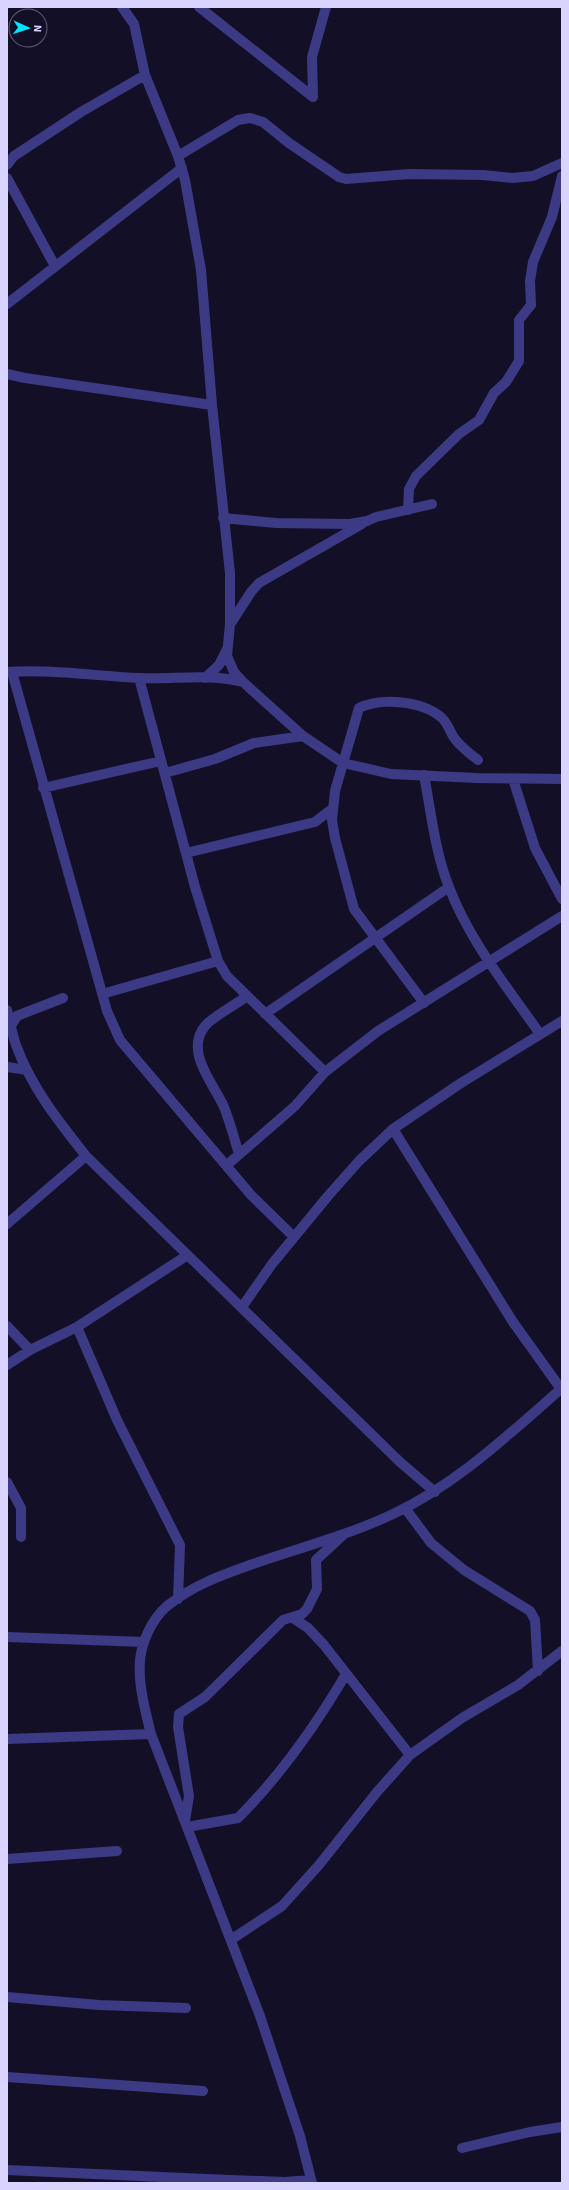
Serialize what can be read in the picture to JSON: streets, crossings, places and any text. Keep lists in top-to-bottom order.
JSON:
{
  "north": "right"
}
